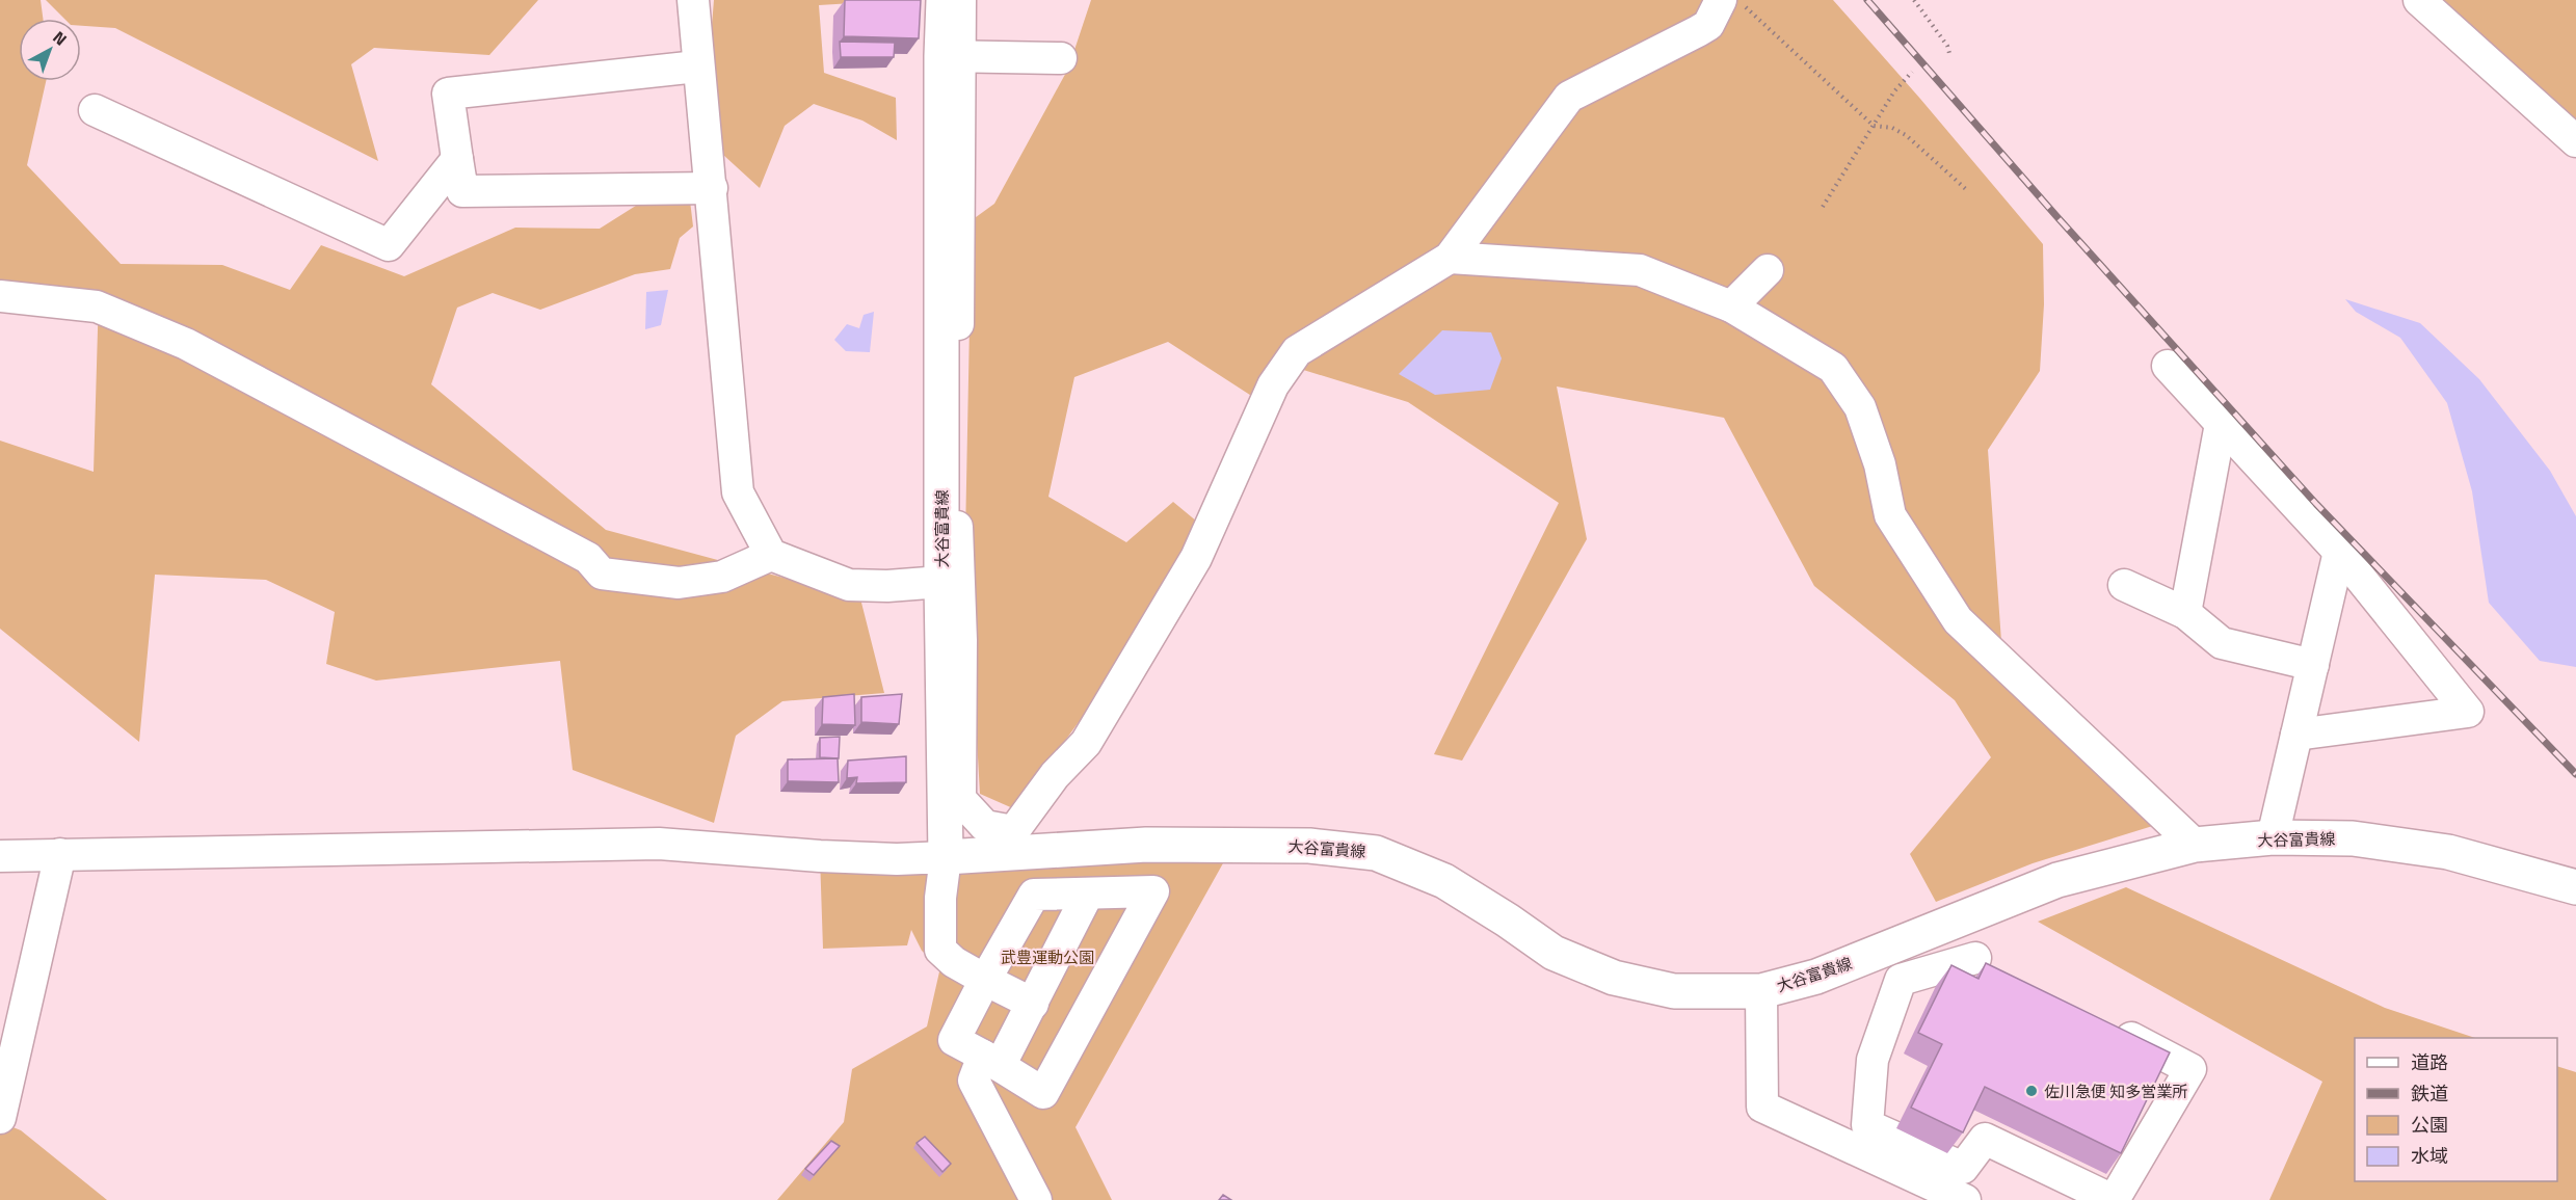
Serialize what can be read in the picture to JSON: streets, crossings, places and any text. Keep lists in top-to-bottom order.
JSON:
{
  "streets": {
    "main road": ["大谷富貴線"]
  },
  "parks": ["武豊運動公園"],
  "places": ["佐川急便 知多営業所"],
  "legend": [
    "道路",
    "鉄道",
    "公園",
    "水域"
  ],
  "north": "top right"
}
